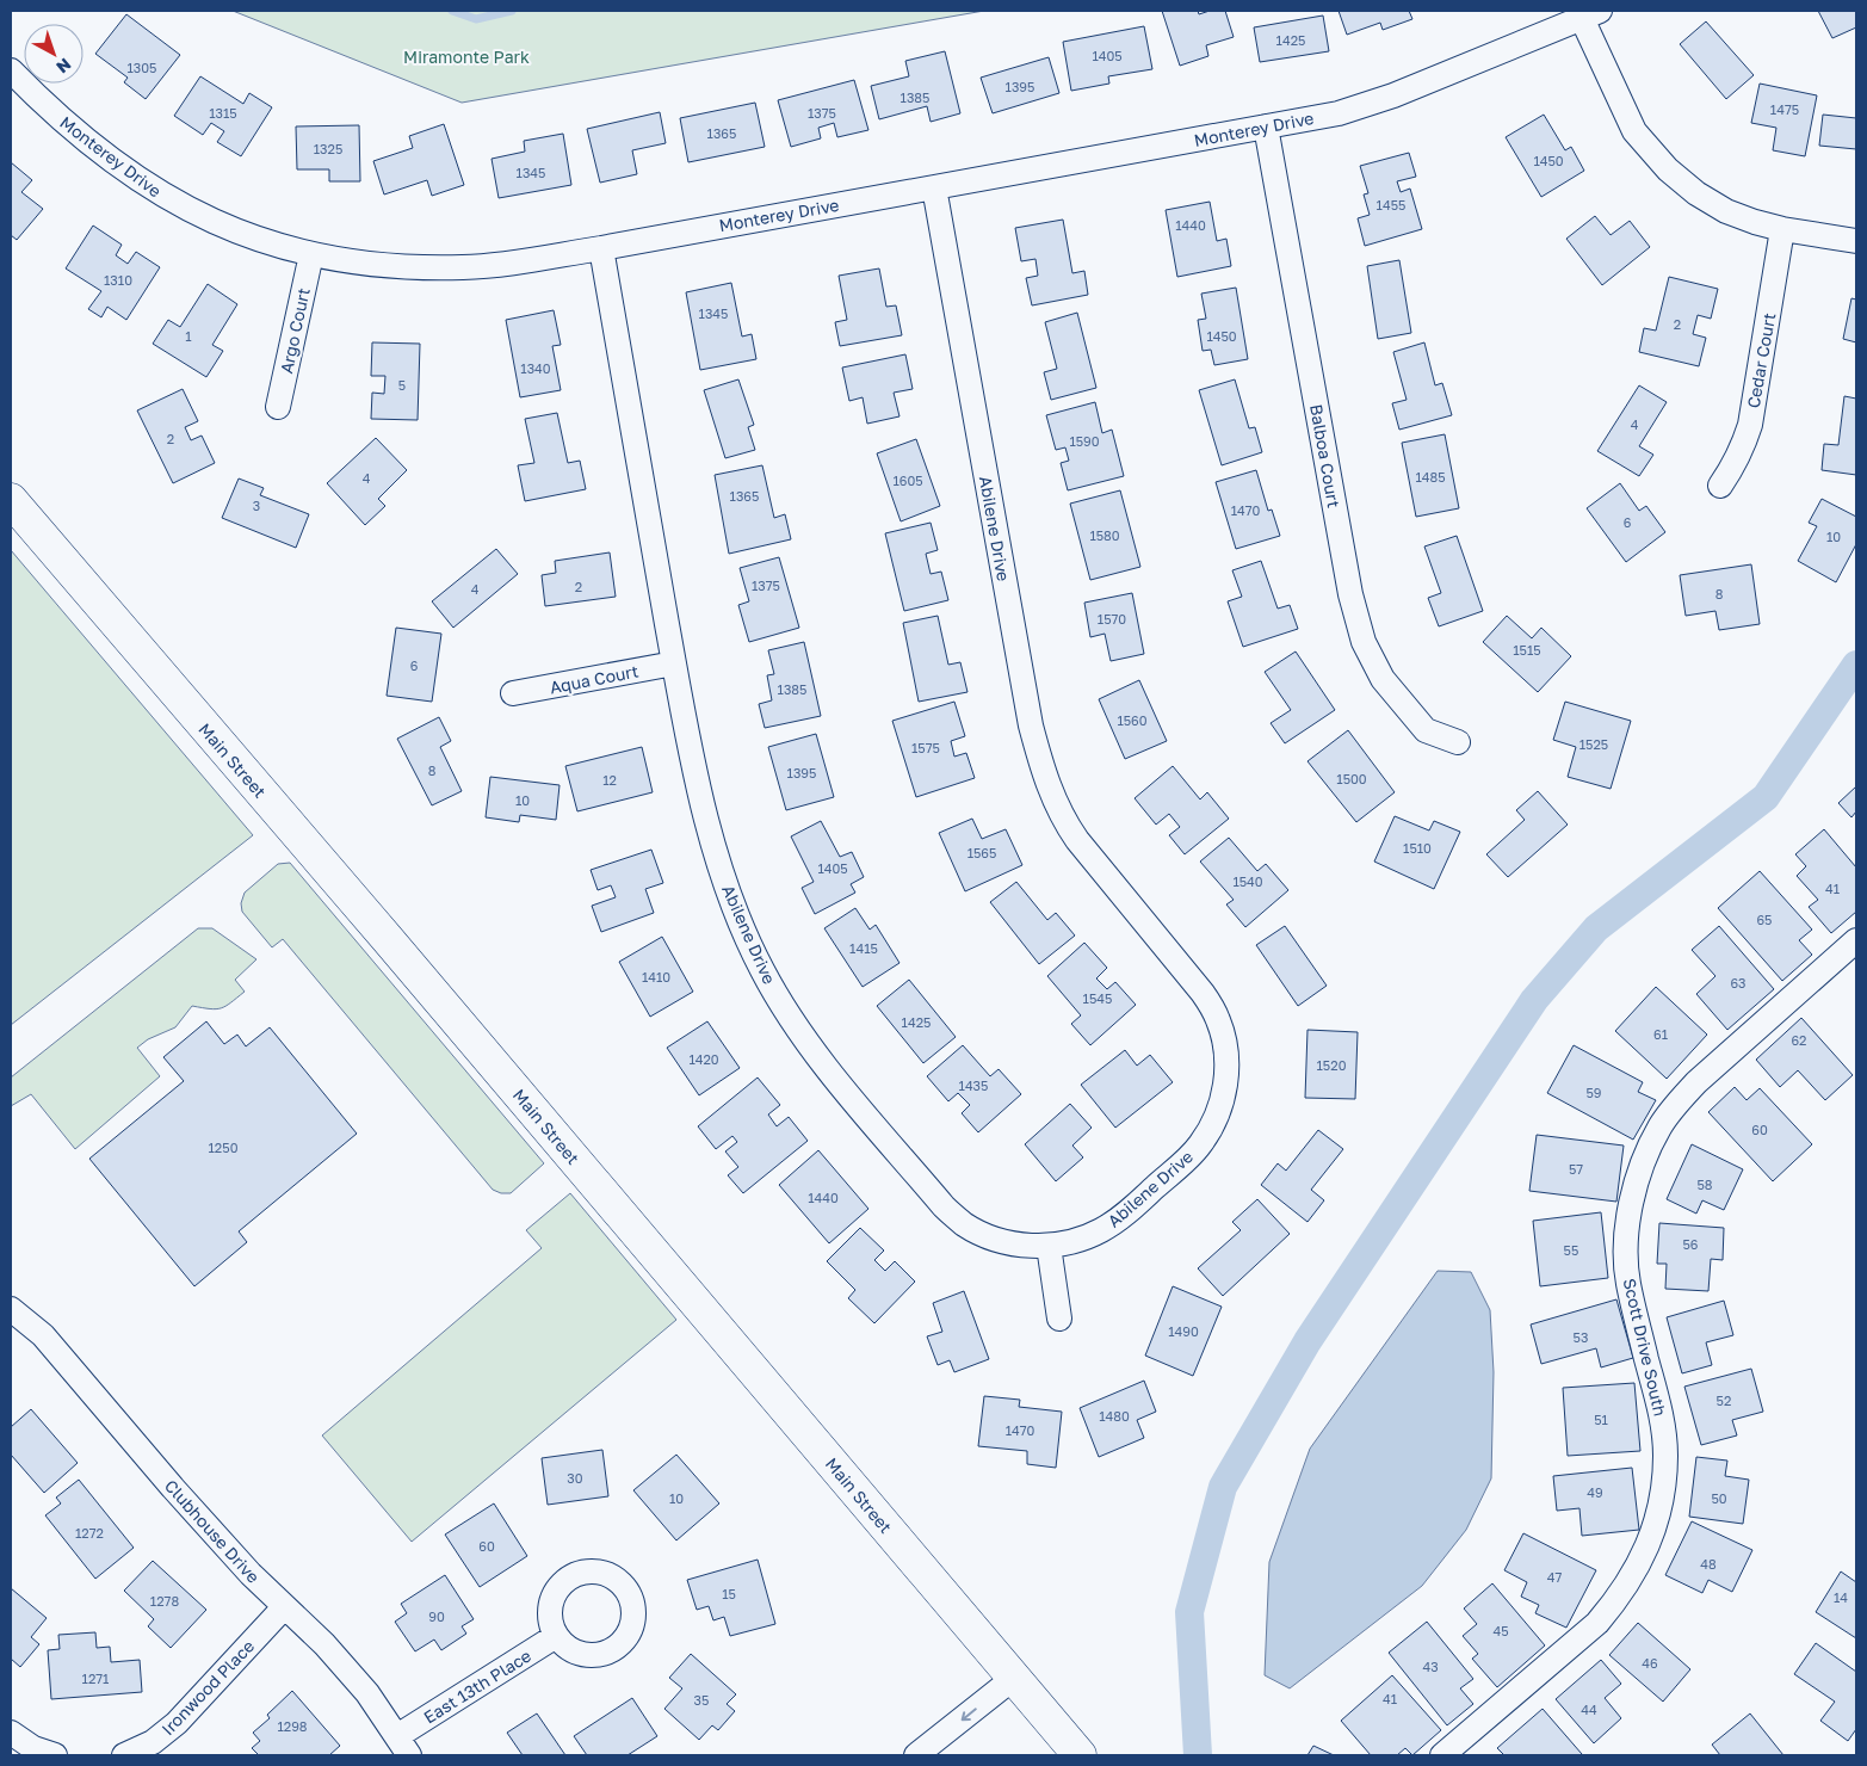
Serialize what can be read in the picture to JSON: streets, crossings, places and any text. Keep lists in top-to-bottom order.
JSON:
{
  "streets": {
    "main road": ["Main Street"],
    "street": [
      "Monterey Drive",
      "Argo Court",
      "Cedar Court",
      "Balboa Court",
      "Abilene Drive",
      "Aqua Court",
      "Scott Drive South",
      "Clubhouse Drive",
      "East 13th Place",
      "Ironwood Place"
    ]
  },
  "crossings": [
    ["Monterey Drive", "Argo Court"],
    ["Monterey Drive", "Balboa Court"],
    ["Monterey Drive", "Abilene Drive"],
    ["Abilene Drive", "Aqua Court"],
    ["Clubhouse Drive", "East 13th Place"],
    ["Clubhouse Drive", "Ironwood Place"]
  ],
  "parks": ["Miramonte Park"],
  "house_numbers": [
    "1425",
    "1405",
    "1305",
    "1395",
    "1385",
    "1475",
    "1315",
    "1375",
    "1365",
    "1325",
    "1450",
    "1345",
    "1455",
    "1440",
    "1310",
    "1345",
    "2",
    "1",
    "1450",
    "1340",
    "5",
    "4",
    "2",
    "1590",
    "1485",
    "4",
    "1605",
    "1365",
    "3",
    "1470",
    "6",
    "1580",
    "10",
    "1375",
    "2",
    "4",
    "8",
    "1570",
    "1515",
    "6",
    "1385",
    "1560",
    "1525",
    "1575",
    "8",
    "1395",
    "1500",
    "12",
    "10",
    "1510",
    "1565",
    "1405",
    "1540",
    "41",
    "65",
    "1415",
    "1410",
    "63",
    "1545",
    "1425",
    "61",
    "62",
    "1420",
    "1520",
    "1435",
    "59",
    "60",
    "1250",
    "57",
    "58",
    "1440",
    "56",
    "55",
    "1490",
    "53",
    "52",
    "1480",
    "51",
    "1470",
    "30",
    "49",
    "10",
    "50",
    "1272",
    "60",
    "48",
    "47",
    "15",
    "14",
    "1278",
    "90",
    "45",
    "46",
    "43",
    "1271",
    "41",
    "35",
    "44",
    "1298"
  ],
  "north": "bottom right"
}
